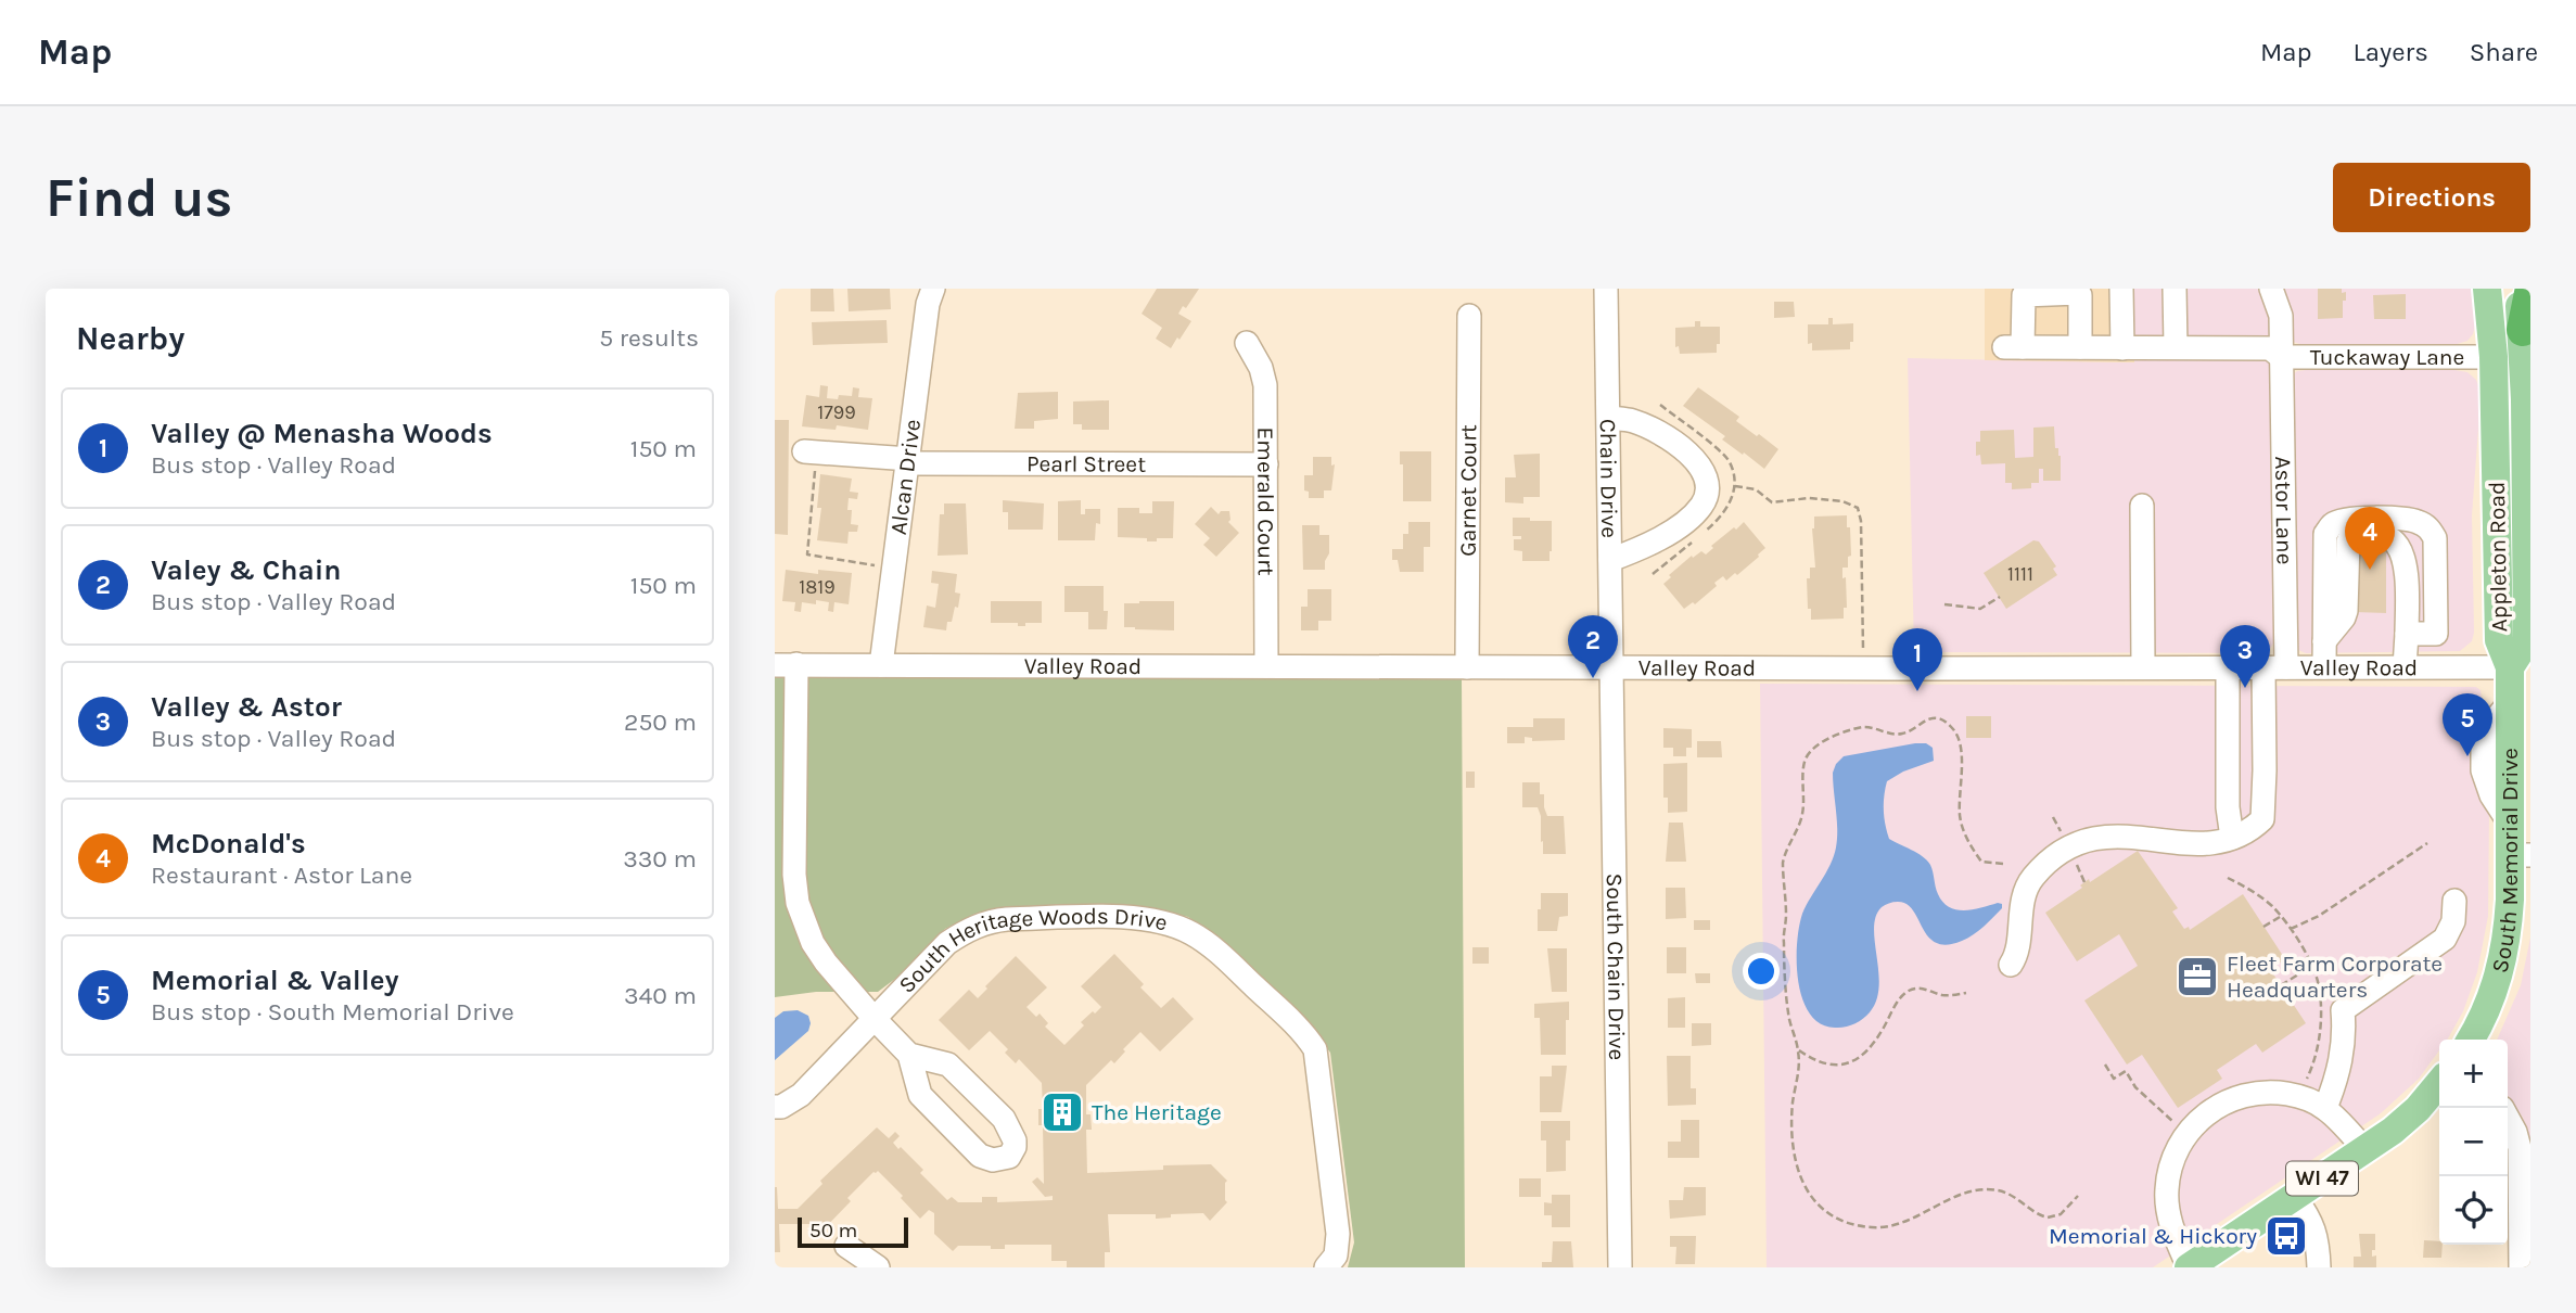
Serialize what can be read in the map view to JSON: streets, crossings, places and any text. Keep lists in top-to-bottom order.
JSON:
{
  "streets": {
    "main road": ["Appleton Road", "South Memorial Drive", "WI 47"],
    "street": [
      "Tuckaway Lane",
      "Pearl Street",
      "Alcan Drive",
      "Chain Drive",
      "Garnet Court",
      "Emerald Court",
      "Astor Lane",
      "Valley Road",
      "South Heritage Woods Drive",
      "South Chain Drive"
    ]
  },
  "crossings": [
    ["Tuckaway Lane", "Astor Lane"],
    ["Tuckaway Lane", "Appleton Road"],
    ["Pearl Street", "Alcan Drive"],
    ["Pearl Street", "Emerald Court"],
    ["Alcan Drive", "Valley Road"],
    ["Chain Drive", "Valley Road"],
    ["Chain Drive", "South Chain Drive"],
    ["Garnet Court", "Valley Road"],
    ["Emerald Court", "Valley Road"],
    ["Astor Lane", "Valley Road"],
    ["Appleton Road", "Valley Road"],
    ["Appleton Road", "South Memorial Drive"],
    ["Valley Road", "South Memorial Drive"],
    ["Valley Road", "South Heritage Woods Drive"],
    ["Valley Road", "South Chain Drive"]
  ],
  "places": {
    "office": ["Fleet Farm Corporate Headquarters"],
    "building": ["The Heritage"],
    "bus stop": ["Memorial & Hickory"]
  },
  "house_numbers": ["1799", "1111", "1819"],
  "scale_bar": "50 m",
  "page": {
    "header": "Map",
    "nav": ["Map", "Layers", "Share"],
    "buttons": "Directions",
    "title": "Find us",
    "heading": ["Nearby", "5 results"],
    "list": [
      {
        "mark": "1",
        "name": "Valley @ Menasha Woods",
        "note": "Bus stop · Valley Road",
        "value": "150 m"
      },
      {
        "mark": "2",
        "name": "Valey & Chain",
        "note": "Bus stop · Valley Road",
        "value": "150 m"
      },
      {
        "mark": "3",
        "name": "Valley & Astor",
        "note": "Bus stop · Valley Road",
        "value": "250 m"
      },
      {
        "mark": "4",
        "name": "McDonald's",
        "note": "Restaurant · Astor Lane",
        "value": "330 m"
      },
      {
        "mark": "5",
        "name": "Memorial & Valley",
        "note": "Bus stop · South Memorial Drive",
        "value": "340 m"
      }
    ],
    "pins": [
      "4",
      "2",
      "3",
      "1",
      "5"
    ],
    "map_buttons": ["+", "−"],
    "scale": "50 m"
  }
}
